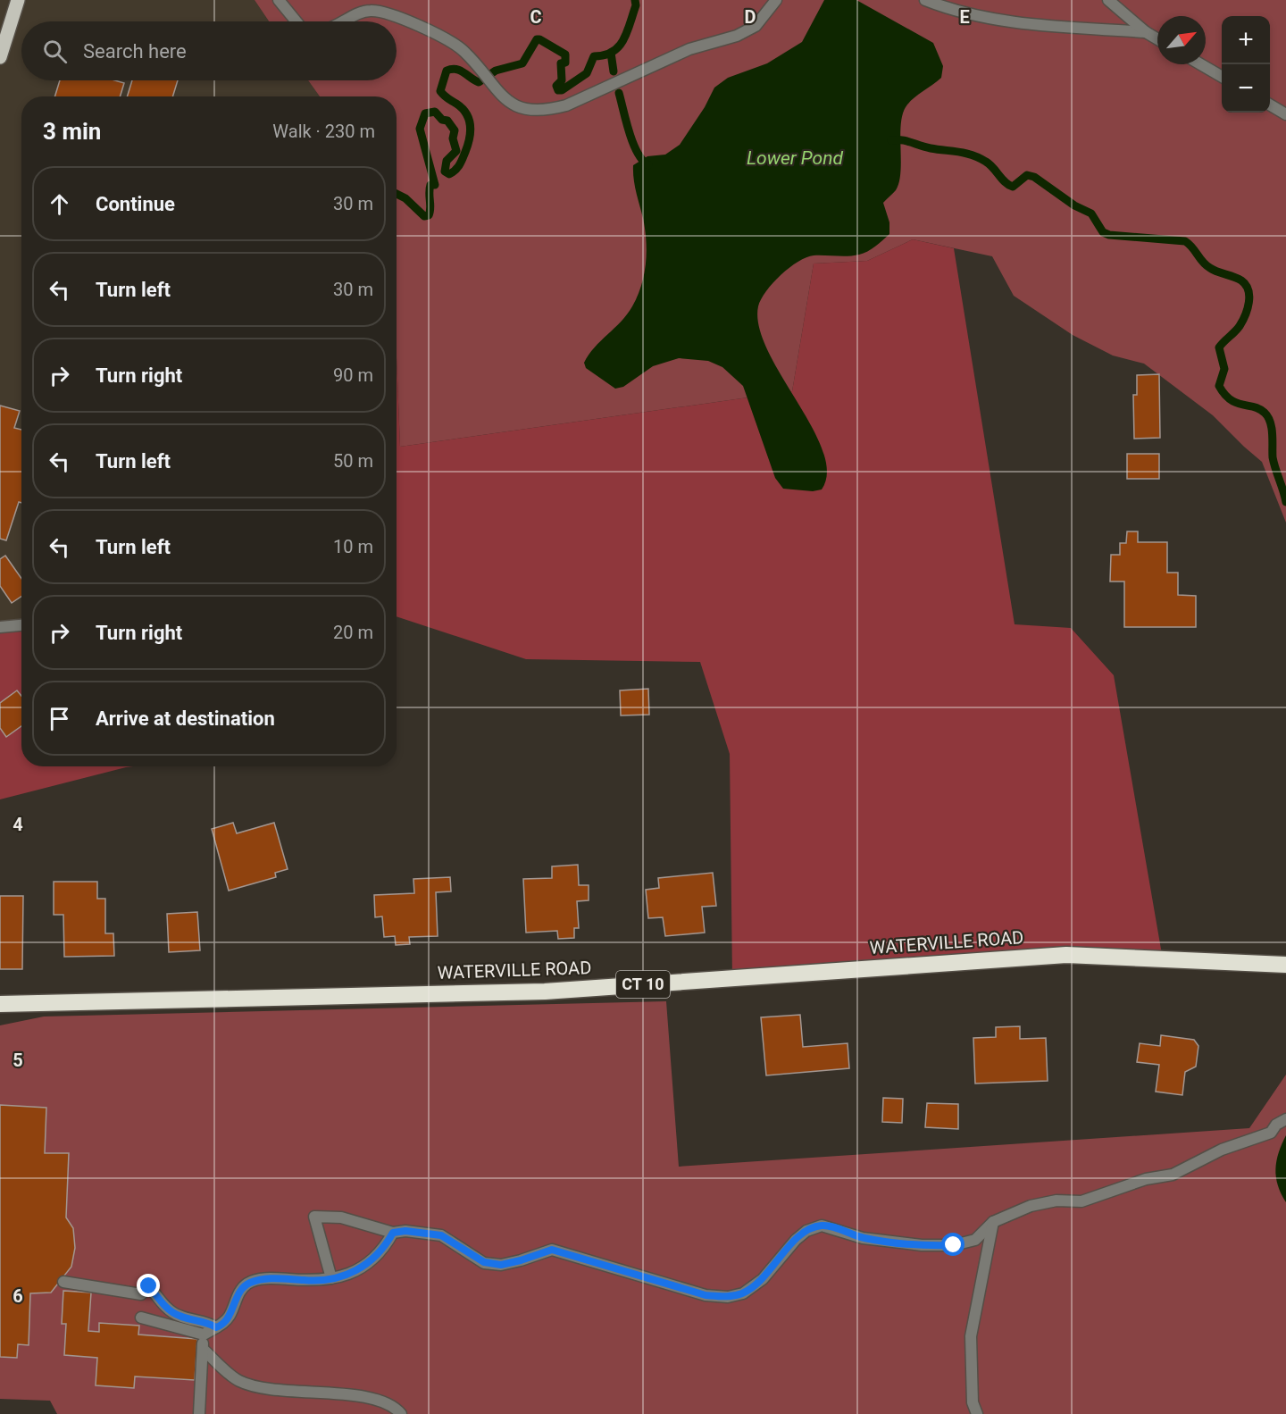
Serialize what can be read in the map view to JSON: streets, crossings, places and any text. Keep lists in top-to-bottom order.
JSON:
{
  "streets": {
    "highway": ["WATERVILLE ROAD", "CT 10"]
  },
  "water": ["Lower Pond"],
  "north": "top right",
  "page": {
    "map_buttons": ["+", "−"],
    "search": "Search here",
    "heading": ["3 min", "Walk · 230 m"],
    "list": [
      ["Continue", "30 m"],
      ["Turn left", "30 m"],
      ["Turn right", "90 m"],
      ["Turn left", "50 m"],
      ["Turn left", "10 m"],
      ["Turn right", "20 m"],
      "Arrive at destination"
    ]
  },
  "grid": {
    "columns": ["C", "D", "E"],
    "rows": ["4", "5", "6"]
  }
}
